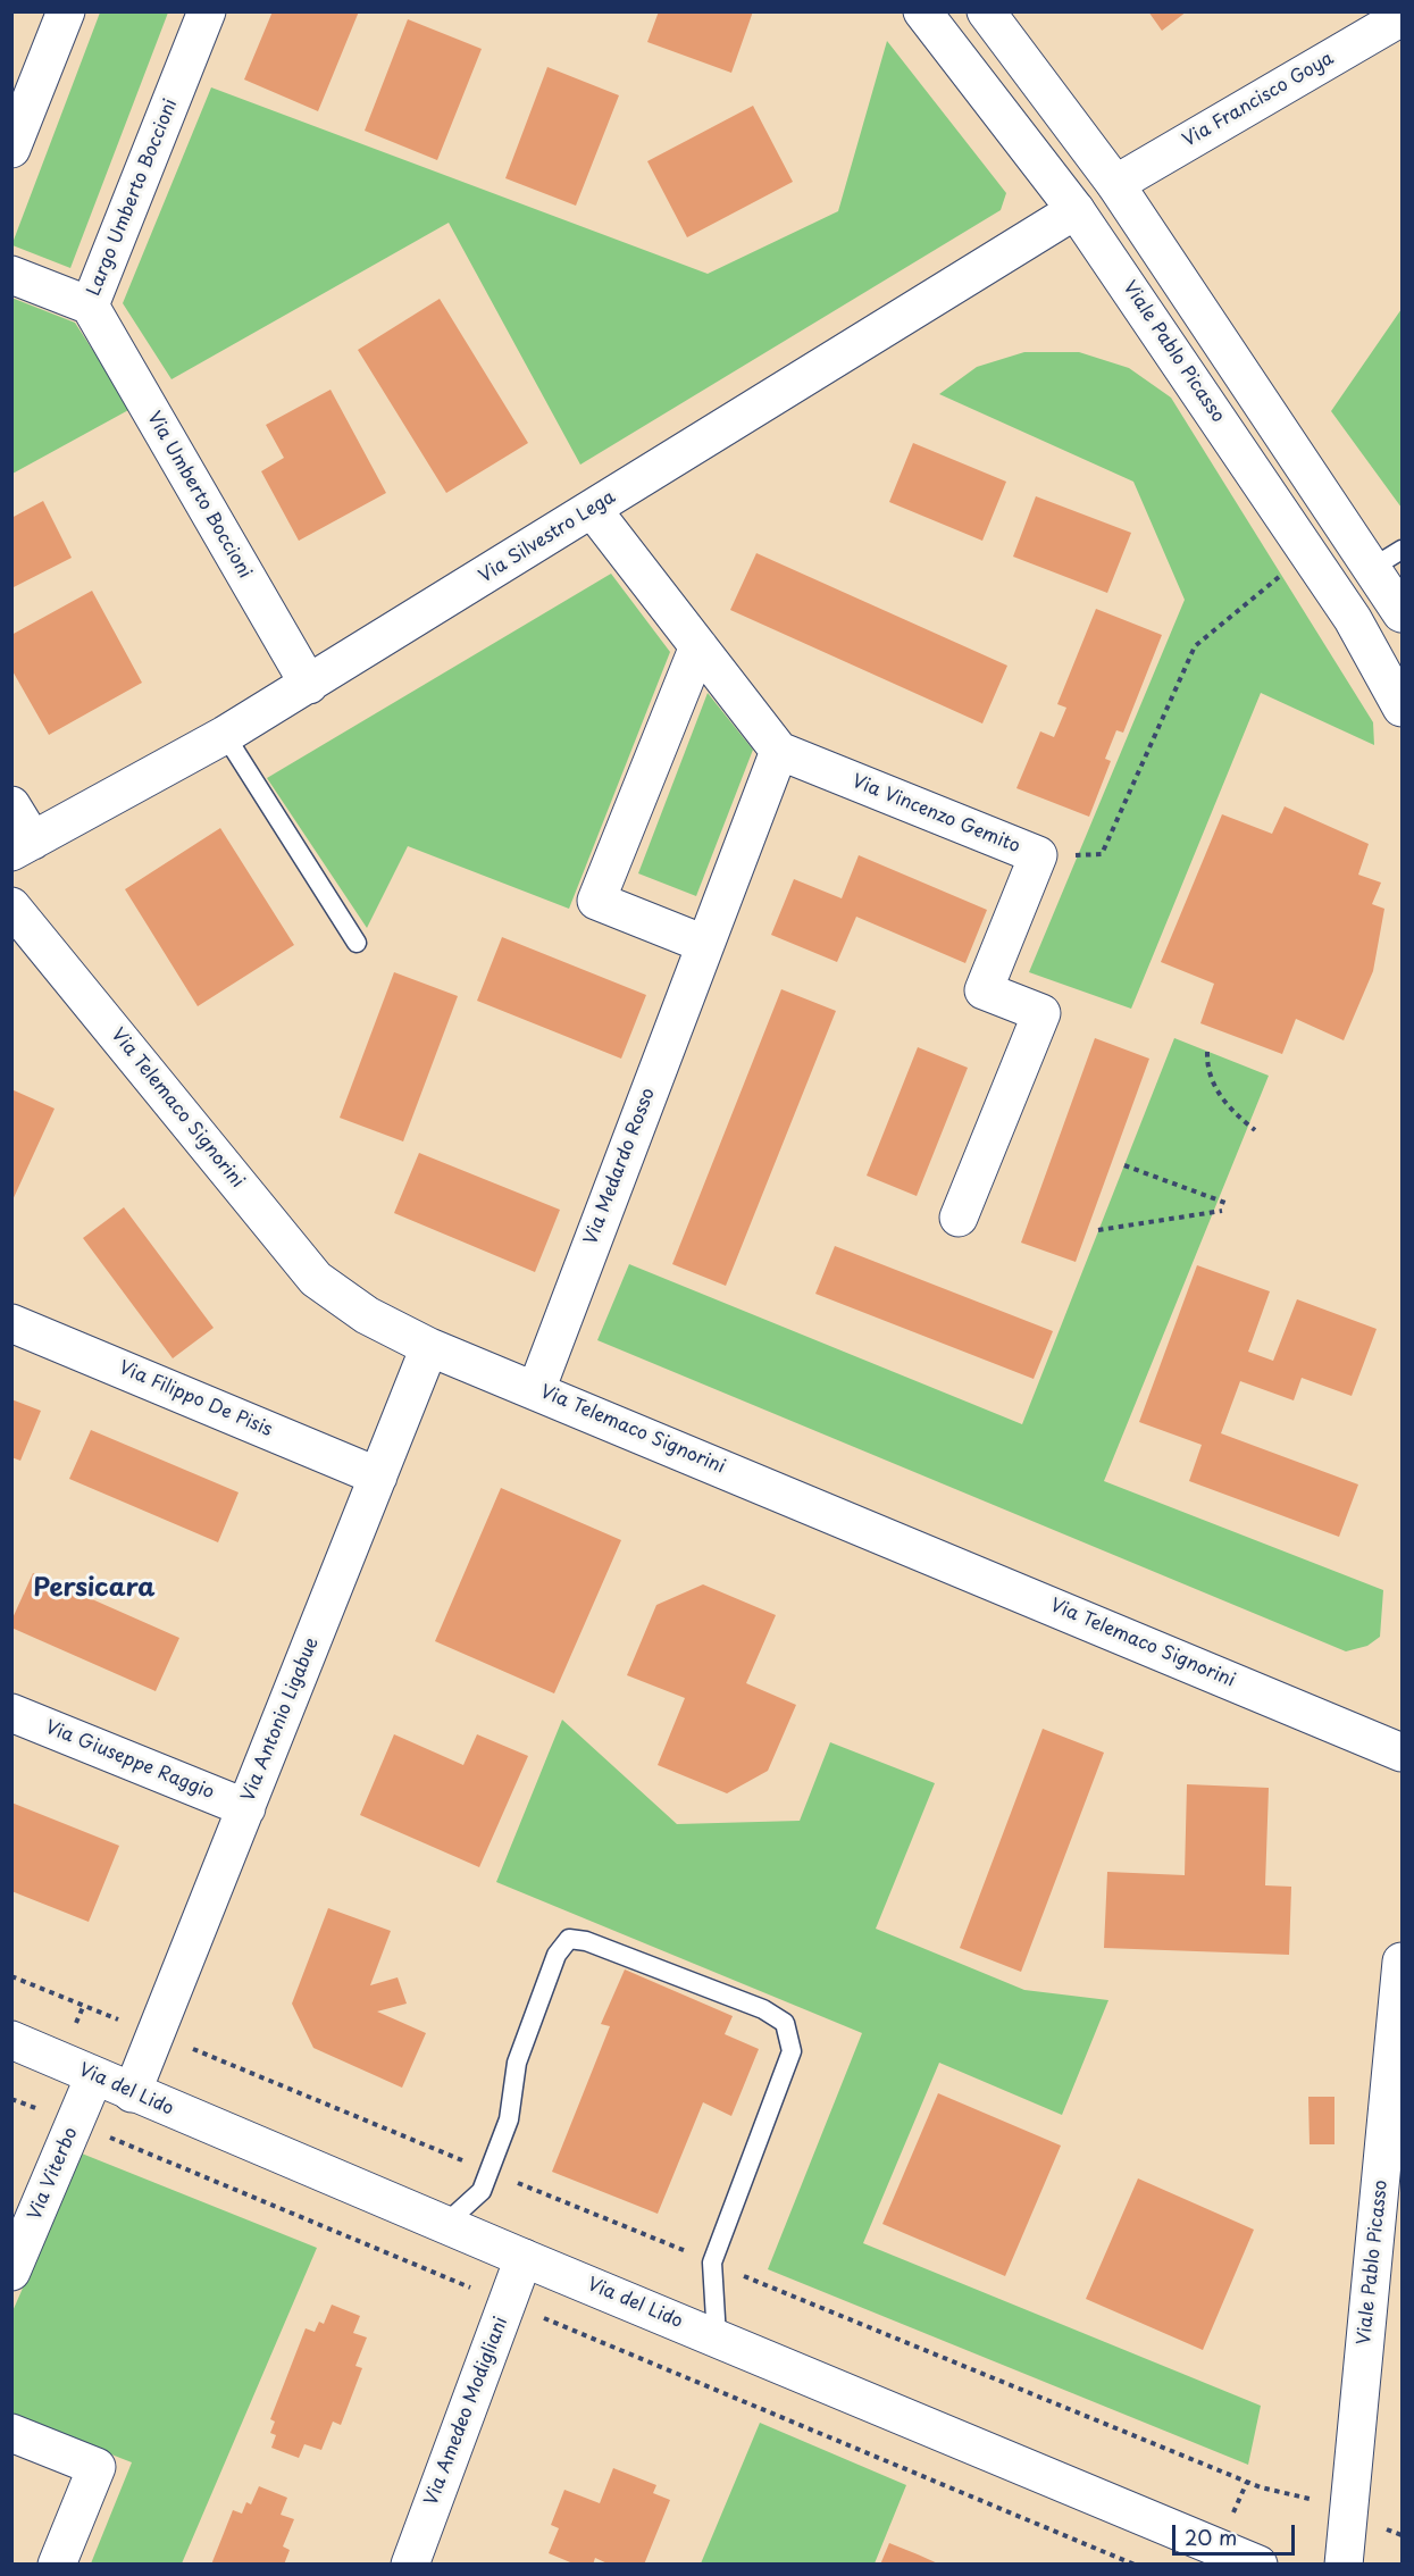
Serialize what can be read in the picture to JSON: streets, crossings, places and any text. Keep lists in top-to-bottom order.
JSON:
{
  "streets": {
    "street": [
      "Via Francisco Goya",
      "Largo Umberto Boccioni",
      "Viale Pablo Picasso",
      "Via Umberto Boccioni",
      "Via Silvestro Lega",
      "Via Vincenzo Gemito",
      "Via Telemaco Signorini",
      "Via Medardo Rosso",
      "Via Filippo De Pisis",
      "Via Antonio Ligabue",
      "Via Giuseppe Raggio",
      "Via del Lido",
      "Via Viterbo",
      "Via Amedeo Modigliani"
    ]
  },
  "crossings": [
    ["Largo Umberto Boccioni", "Via Umberto Boccioni"],
    ["Viale Pablo Picasso", "Via Silvestro Lega"],
    ["Via Umberto Boccioni", "Via Silvestro Lega"],
    ["Via Vincenzo Gemito", "Via Medardo Rosso"],
    ["Via Telemaco Signorini", "Via Medardo Rosso"],
    ["Via Telemaco Signorini", "Via Antonio Ligabue"],
    ["Via Filippo De Pisis", "Via Antonio Ligabue"],
    ["Via Antonio Ligabue", "Via Giuseppe Raggio"],
    ["Via Antonio Ligabue", "Via del Lido"],
    ["Via del Lido", "Via Viterbo"],
    ["Via del Lido", "Via Amedeo Modigliani"]
  ],
  "districts": ["Persicara"],
  "scale_bar": "20 m"
}
